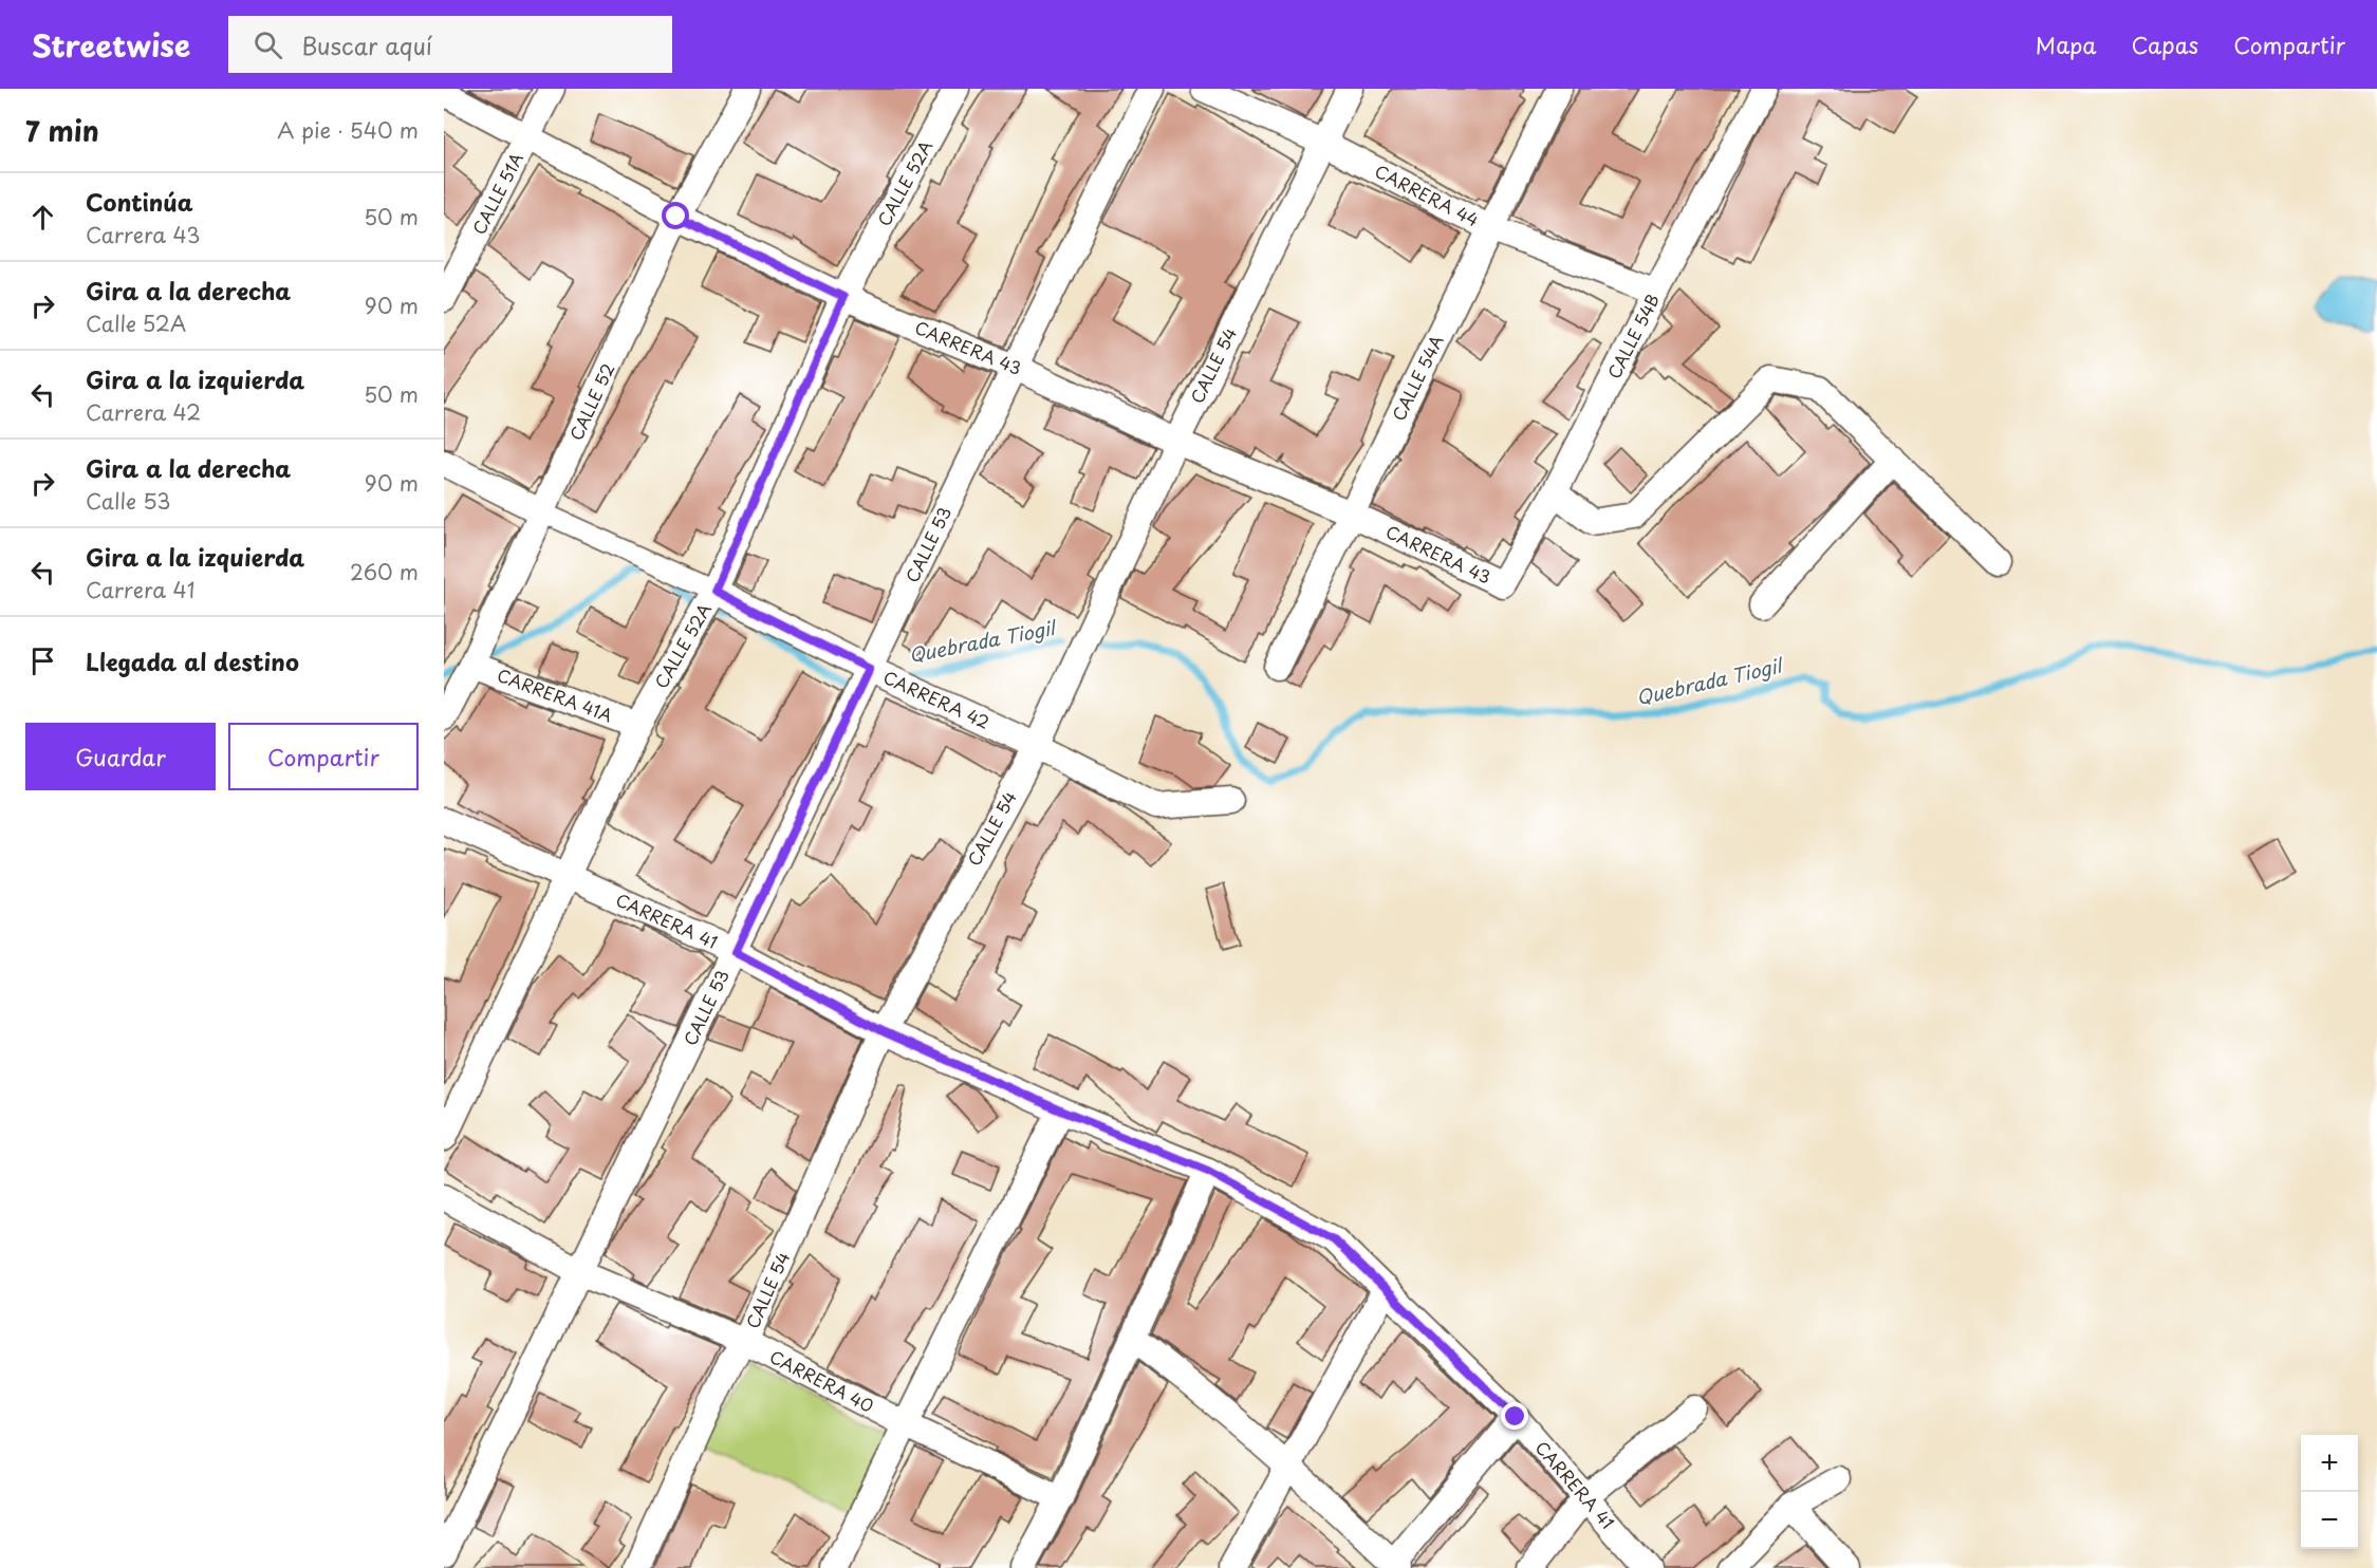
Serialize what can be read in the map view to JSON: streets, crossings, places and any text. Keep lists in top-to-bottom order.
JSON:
{
  "streets": {
    "street": [
      "CALLE 52A",
      "CALLE 51A",
      "CARRERA 44",
      "CALLE 54B",
      "CARRERA 43",
      "CALLE 54",
      "CALLE 54A",
      "CALLE 52",
      "CALLE 53",
      "CARRERA 41A",
      "CARRERA 42",
      "CARRERA 41",
      "CARRERA 40"
    ]
  },
  "crossings": [
    ["CALLE 52A", "CARRERA 43"],
    ["CALLE 52A", "CARRERA 41A"],
    ["CALLE 52A", "CARRERA 42"],
    ["CALLE 52A", "CARRERA 41"],
    ["CALLE 51A", "CARRERA 43"],
    ["CARRERA 44", "CALLE 54B"],
    ["CARRERA 44", "CALLE 54"],
    ["CARRERA 44", "CALLE 54A"],
    ["CALLE 54B", "CARRERA 43"],
    ["CARRERA 43", "CALLE 54"],
    ["CARRERA 43", "CALLE 54A"],
    ["CARRERA 43", "CALLE 52"],
    ["CARRERA 43", "CALLE 53"],
    ["CALLE 54", "CARRERA 42"],
    ["CALLE 54", "CARRERA 41"],
    ["CALLE 54", "CARRERA 40"],
    ["CALLE 52", "CARRERA 41A"],
    ["CALLE 52", "CARRERA 42"],
    ["CALLE 53", "CARRERA 42"],
    ["CALLE 53", "CARRERA 41"],
    ["CALLE 53", "CARRERA 40"]
  ],
  "water": ["Quebrada Tiogil"],
  "page": {
    "header": "Streetwise",
    "search": "Buscar aquí",
    "nav": ["Mapa", "Capas", "Compartir"],
    "heading": ["7 min", "A pie · 540 m"],
    "list": [
      ["Continúa", "Carrera 43", "50 m"],
      ["Gira a la derecha", "Calle 52A", "90 m"],
      ["Gira a la izquierda", "Carrera 42", "50 m"],
      ["Gira a la derecha", "Calle 53", "90 m"],
      ["Gira a la izquierda", "Carrera 41", "260 m"],
      "Llegada al destino"
    ],
    "buttons": ["Guardar", "Compartir"],
    "map_buttons": ["+", "−"]
  }
}
